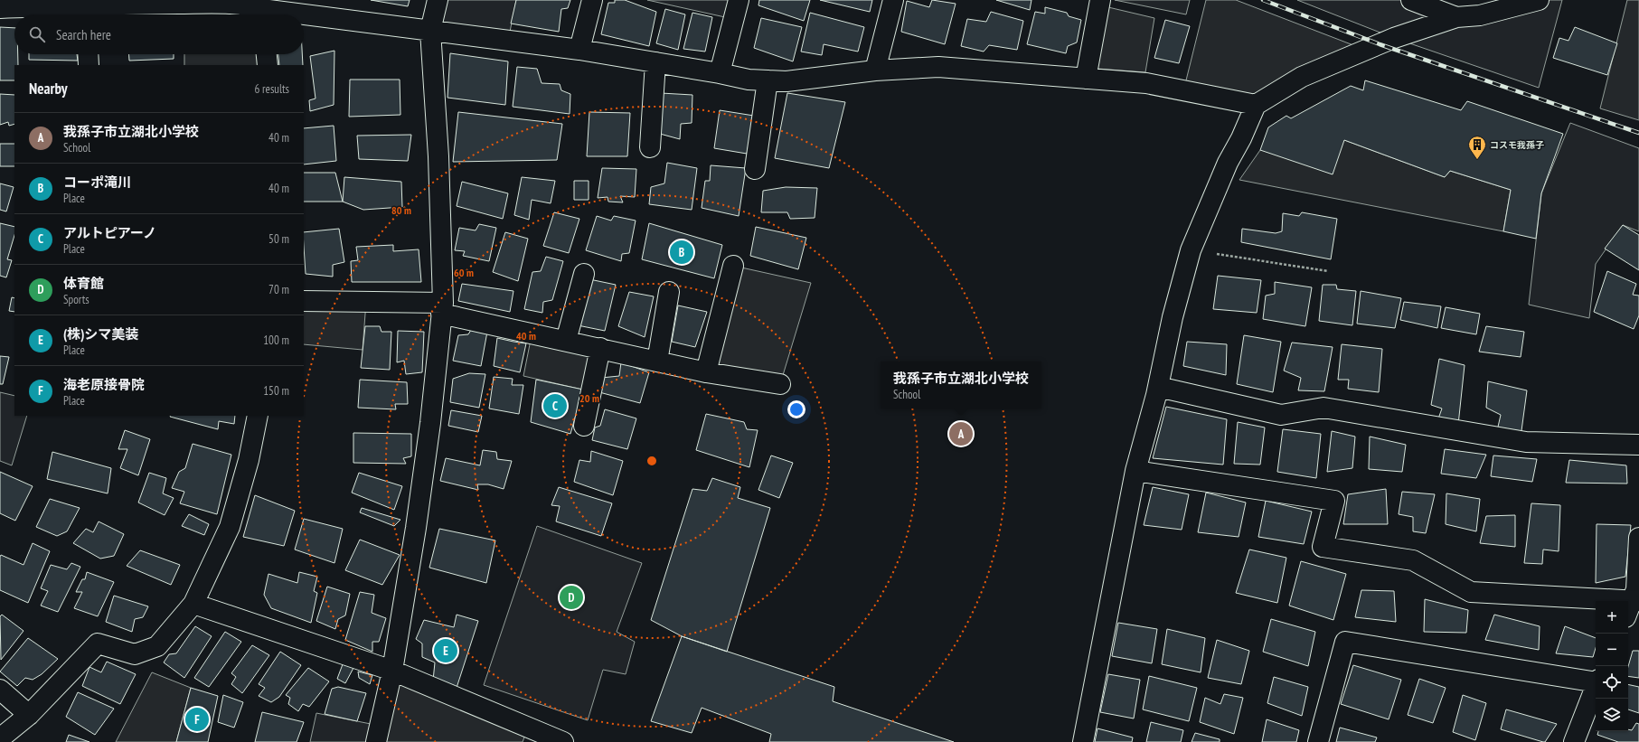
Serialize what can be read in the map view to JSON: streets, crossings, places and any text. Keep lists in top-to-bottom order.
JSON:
{
  "places": {
    "building": ["コスモ我孫子"]
  },
  "page": {
    "search": "Search here",
    "heading": ["Nearby", "6 results"],
    "list": [
      {
        "mark": "A",
        "name": "我孫子市立湖北小学校",
        "note": "School",
        "value": "40 m"
      },
      {
        "mark": "B",
        "name": "コーポ滝川",
        "note": "Place",
        "value": "40 m"
      },
      {
        "mark": "C",
        "name": "アルトピアーノ",
        "note": "Place",
        "value": "50 m"
      },
      {
        "mark": "D",
        "name": "体育館",
        "note": "Sports",
        "value": "70 m"
      },
      {
        "mark": "E",
        "name": "(株)シマ美装",
        "note": "Place",
        "value": "100 m"
      },
      {
        "mark": "F",
        "name": "海老原接骨院",
        "note": "Place",
        "value": "150 m"
      }
    ],
    "pins": [
      "B",
      "C",
      "A",
      "D",
      "E",
      "F"
    ],
    "popup": ["我孫子市立湖北小学校", "School"],
    "map_buttons": ["+", "−"]
  },
  "rings": [
    "80 m",
    "60 m",
    "40 m",
    "20 m"
  ]
}
